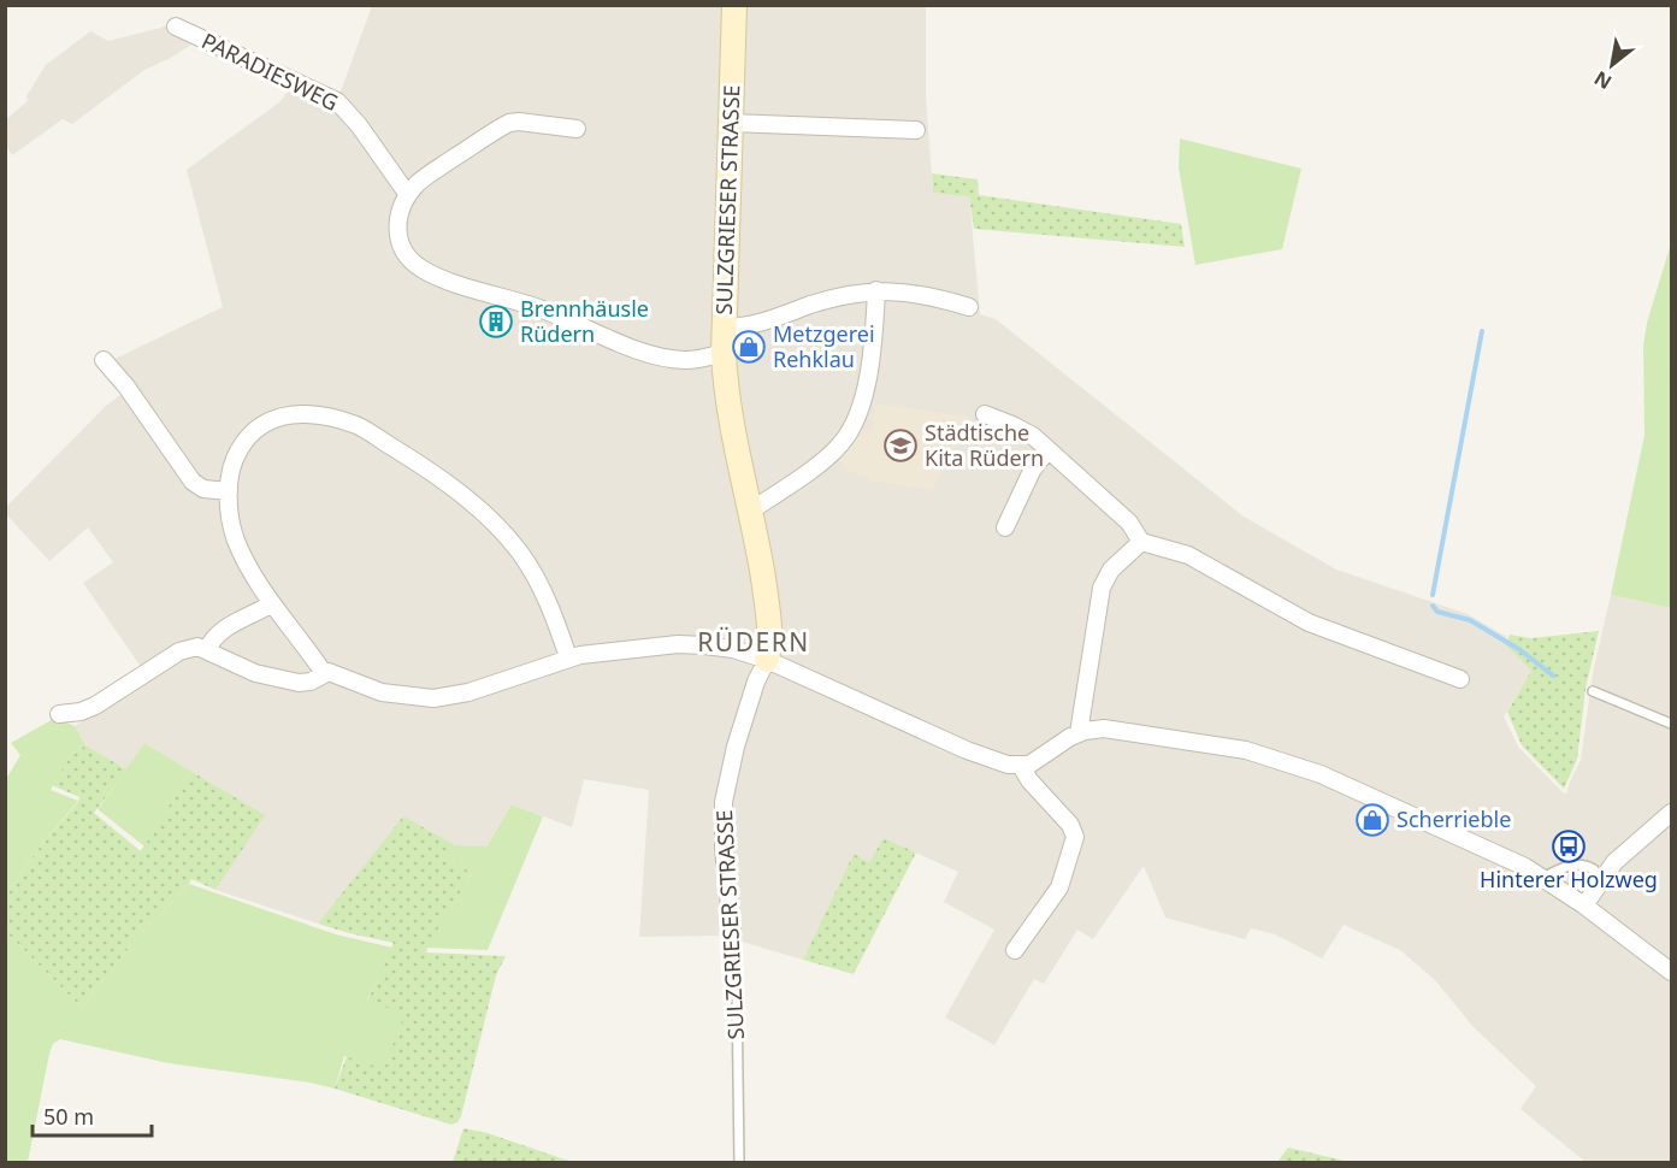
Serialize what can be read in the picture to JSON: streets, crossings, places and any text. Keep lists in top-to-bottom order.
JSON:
{
  "streets": {
    "street": ["PARADIESWEG", "SULZGRIESER STRASSE"]
  },
  "districts": ["RÜDERN"],
  "places": {
    "building": ["Brennhäusle Rüdern"],
    "shop": ["Metzgerei Rehklau", "Scherrieble"],
    "school or university": ["Städtische Kita Rüdern"],
    "bus stop": ["Hinterer Holzweg"]
  },
  "scale_bar": "50 m",
  "north": "bottom left"
}
